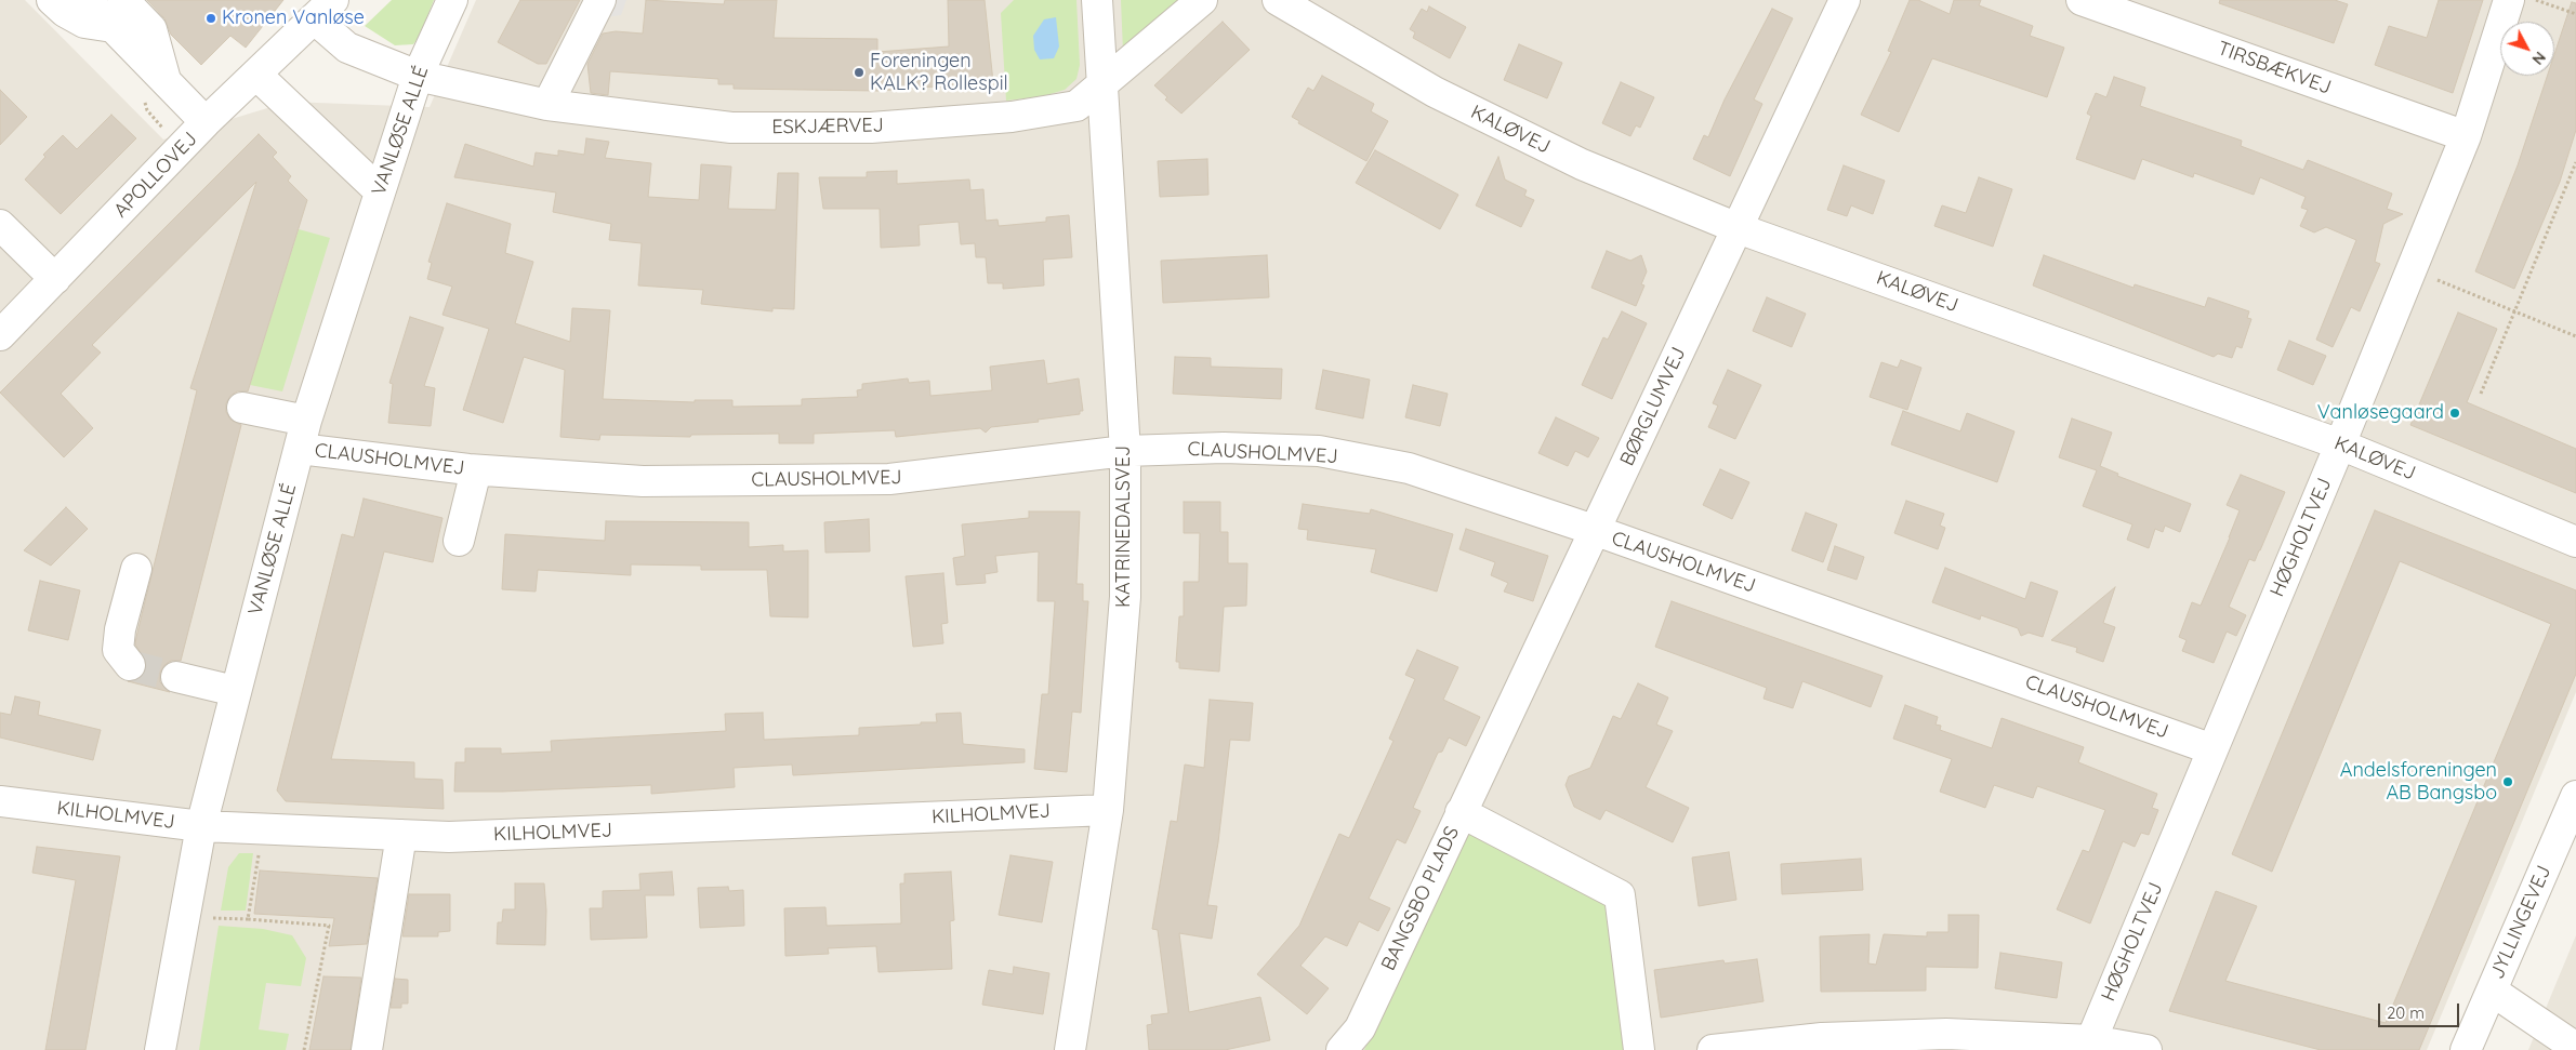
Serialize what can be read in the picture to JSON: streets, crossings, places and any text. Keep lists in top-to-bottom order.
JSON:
{
  "streets": {
    "street": [
      "TIRSBÆKVEJ",
      "ESKJÆRVEJ",
      "KALØVEJ",
      "VANLØSE ALLÉ",
      "APOLLOVEJ",
      "BØRGLUMVEJ",
      "CLAUSHOLMVEJ",
      "KATRINEDALSVEJ",
      "HØGHOLTVEJ",
      "KILHOLMVEJ",
      "BANGSBO PLADS",
      "JYLLINGEVEJ"
    ]
  },
  "crossings": [
    ["TIRSBÆKVEJ", "HØGHOLTVEJ"],
    ["ESKJÆRVEJ", "VANLØSE ALLÉ"],
    ["ESKJÆRVEJ", "APOLLOVEJ"],
    ["ESKJÆRVEJ", "KATRINEDALSVEJ"],
    ["KALØVEJ", "BØRGLUMVEJ"],
    ["KALØVEJ", "HØGHOLTVEJ"],
    ["VANLØSE ALLÉ", "APOLLOVEJ"],
    ["VANLØSE ALLÉ", "CLAUSHOLMVEJ"],
    ["VANLØSE ALLÉ", "KILHOLMVEJ"],
    ["BØRGLUMVEJ", "CLAUSHOLMVEJ"],
    ["BØRGLUMVEJ", "BANGSBO PLADS"],
    ["CLAUSHOLMVEJ", "KATRINEDALSVEJ"],
    ["CLAUSHOLMVEJ", "HØGHOLTVEJ"],
    ["KATRINEDALSVEJ", "KILHOLMVEJ"]
  ],
  "places": [
    "Kronen Vanløse",
    "Foreningen KALK? Rollespil",
    "Vanløsegaard",
    "Andelsforeningen AB Bangsbo"
  ],
  "scale_bar": "20 m",
  "north": "bottom right"
}
